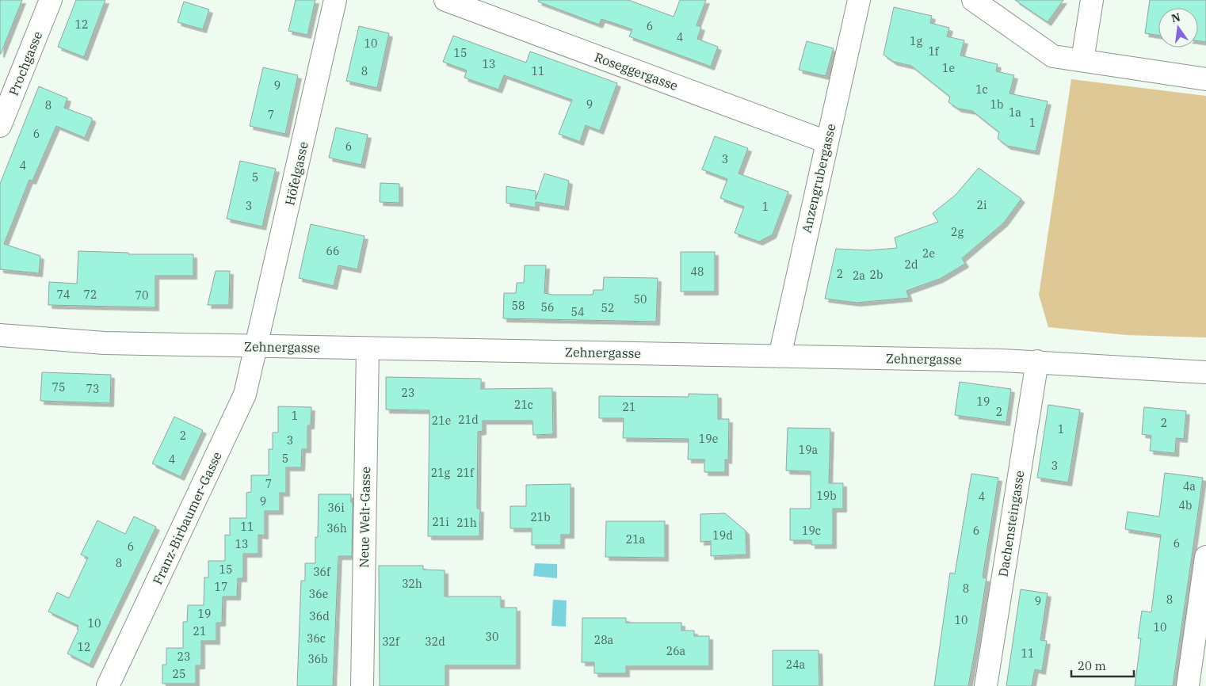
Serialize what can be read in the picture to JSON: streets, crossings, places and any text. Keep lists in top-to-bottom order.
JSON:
{
  "streets": {
    "street": [
      "Prochgasse",
      "Roseggergasse",
      "Höfelgasse",
      "Anzengrubergasse",
      "Zehnergasse",
      "Neue Welt-Gasse",
      "Franz-Birbaumer-Gasse",
      "Dachensteingasse"
    ]
  },
  "crossings": [
    ["Roseggergasse", "Anzengrubergasse"],
    ["Höfelgasse", "Zehnergasse"],
    ["Höfelgasse", "Franz-Birbaumer-Gasse"],
    ["Anzengrubergasse", "Zehnergasse"],
    ["Zehnergasse", "Neue Welt-Gasse"],
    ["Zehnergasse", "Franz-Birbaumer-Gasse"],
    ["Zehnergasse", "Dachensteingasse"]
  ],
  "house_numbers": [
    "12",
    "6",
    "4",
    "1g",
    "10",
    "1f",
    "15",
    "13",
    "1e",
    "8",
    "11",
    "9",
    "1c",
    "9",
    "1b",
    "8",
    "1a",
    "7",
    "1",
    "6",
    "6",
    "3",
    "4",
    "5",
    "2i",
    "3",
    "1",
    "2g",
    "66",
    "2e",
    "2d",
    "48",
    "2",
    "2b",
    "2a",
    "74",
    "72",
    "70",
    "50",
    "58",
    "56",
    "52",
    "54",
    "75",
    "73",
    "23",
    "19",
    "21c",
    "21",
    "2",
    "1",
    "21d",
    "21e",
    "2",
    "1",
    "2",
    "19e",
    "3",
    "19a",
    "5",
    "4",
    "3",
    "21g",
    "21f",
    "7",
    "4a",
    "19b",
    "4",
    "9",
    "4b",
    "36i",
    "21b",
    "21i",
    "21h",
    "11",
    "36h",
    "19c",
    "6",
    "19d",
    "21a",
    "6",
    "13",
    "6",
    "8",
    "15",
    "36f",
    "32h",
    "17",
    "8",
    "36e",
    "8",
    "9",
    "19",
    "36d",
    "10",
    "10",
    "10",
    "21",
    "30",
    "36c",
    "28a",
    "32f",
    "32d",
    "12",
    "26a",
    "11",
    "23",
    "36b",
    "24a",
    "25"
  ],
  "scale_bar": "20 m",
  "north": "top"
}
